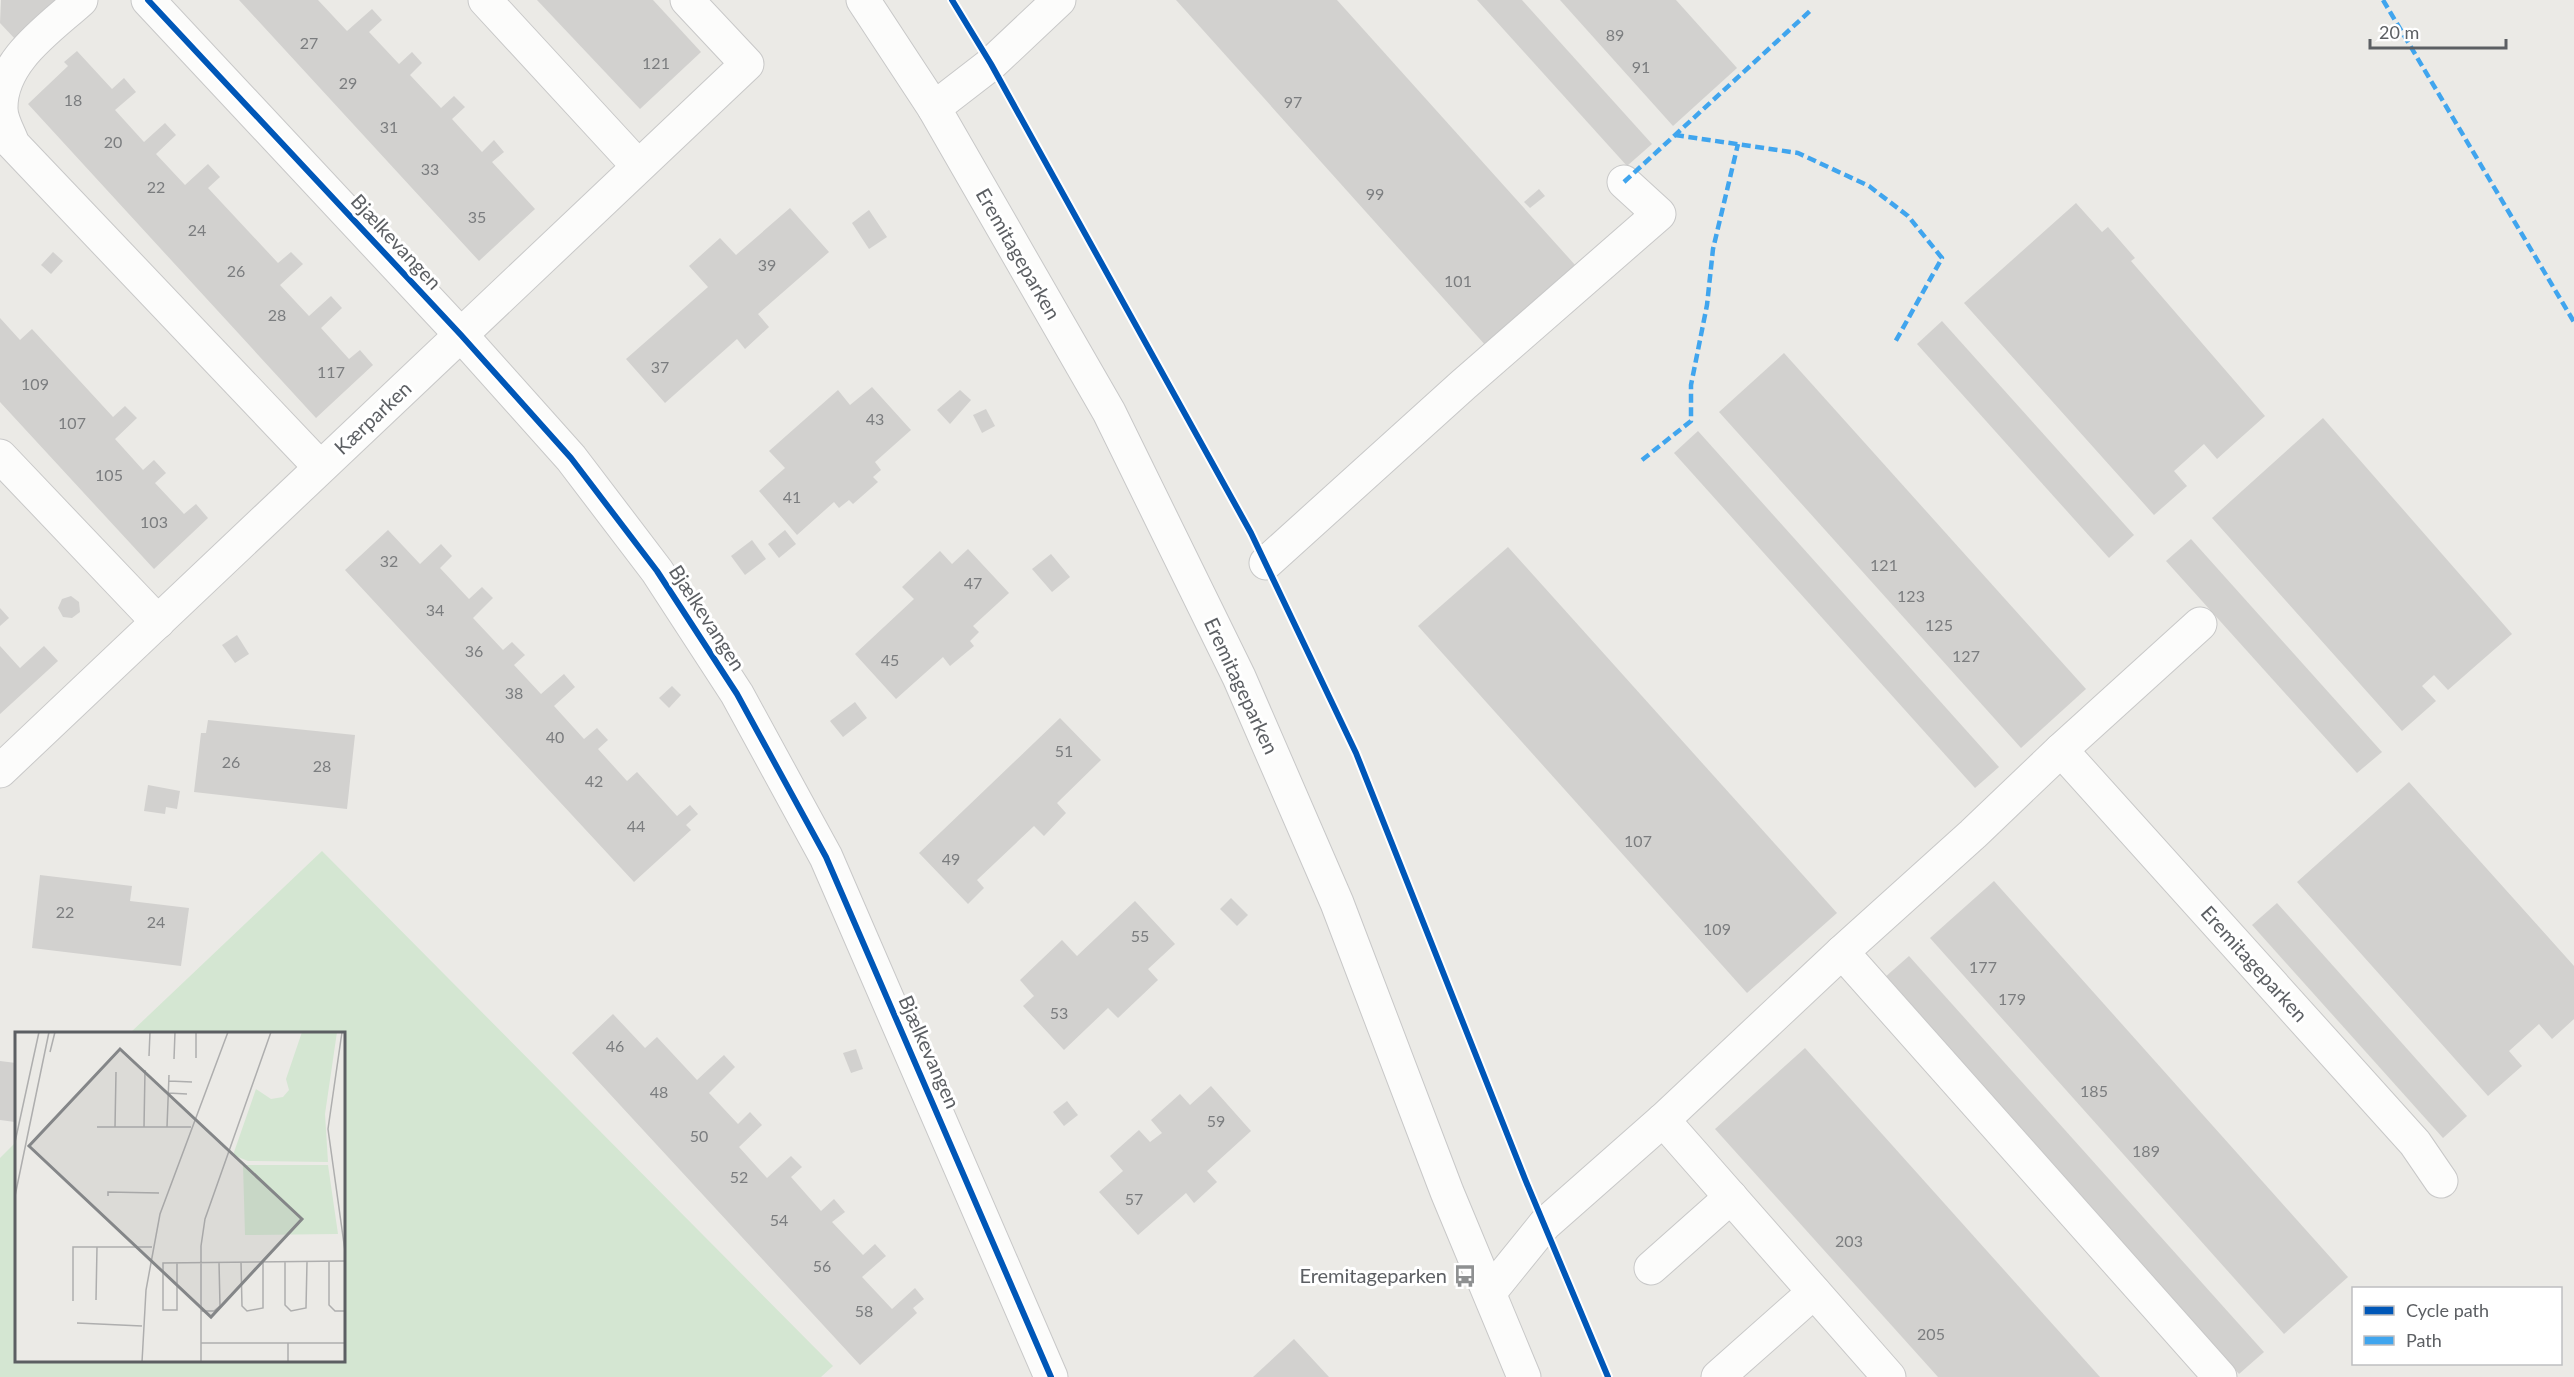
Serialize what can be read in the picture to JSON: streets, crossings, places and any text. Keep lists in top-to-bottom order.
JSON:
{
  "streets": {
    "street": ["Bjælkevangen", "Eremitageparken", "Kærparken"]
  },
  "crossings": [
    ["Bjælkevangen", "Kærparken"]
  ],
  "places": {
    "bus stop": ["Eremitageparken"]
  },
  "house_numbers": [
    "89",
    "27",
    "121",
    "91",
    "29",
    "18",
    "97",
    "31",
    "20",
    "33",
    "22",
    "99",
    "35",
    "24",
    "39",
    "26",
    "101",
    "28",
    "37",
    "117",
    "109",
    "43",
    "107",
    "105",
    "41",
    "103",
    "32",
    "121",
    "47",
    "123",
    "34",
    "125",
    "36",
    "127",
    "45",
    "38",
    "40",
    "51",
    "26",
    "28",
    "42",
    "44",
    "107",
    "49",
    "22",
    "24",
    "109",
    "55",
    "177",
    "179",
    "53",
    "46",
    "185",
    "48",
    "59",
    "50",
    "189",
    "52",
    "57",
    "54",
    "203",
    "56",
    "58",
    "205"
  ],
  "legend": ["Cycle path", "Path"],
  "scale_bar": "20 m"
}
